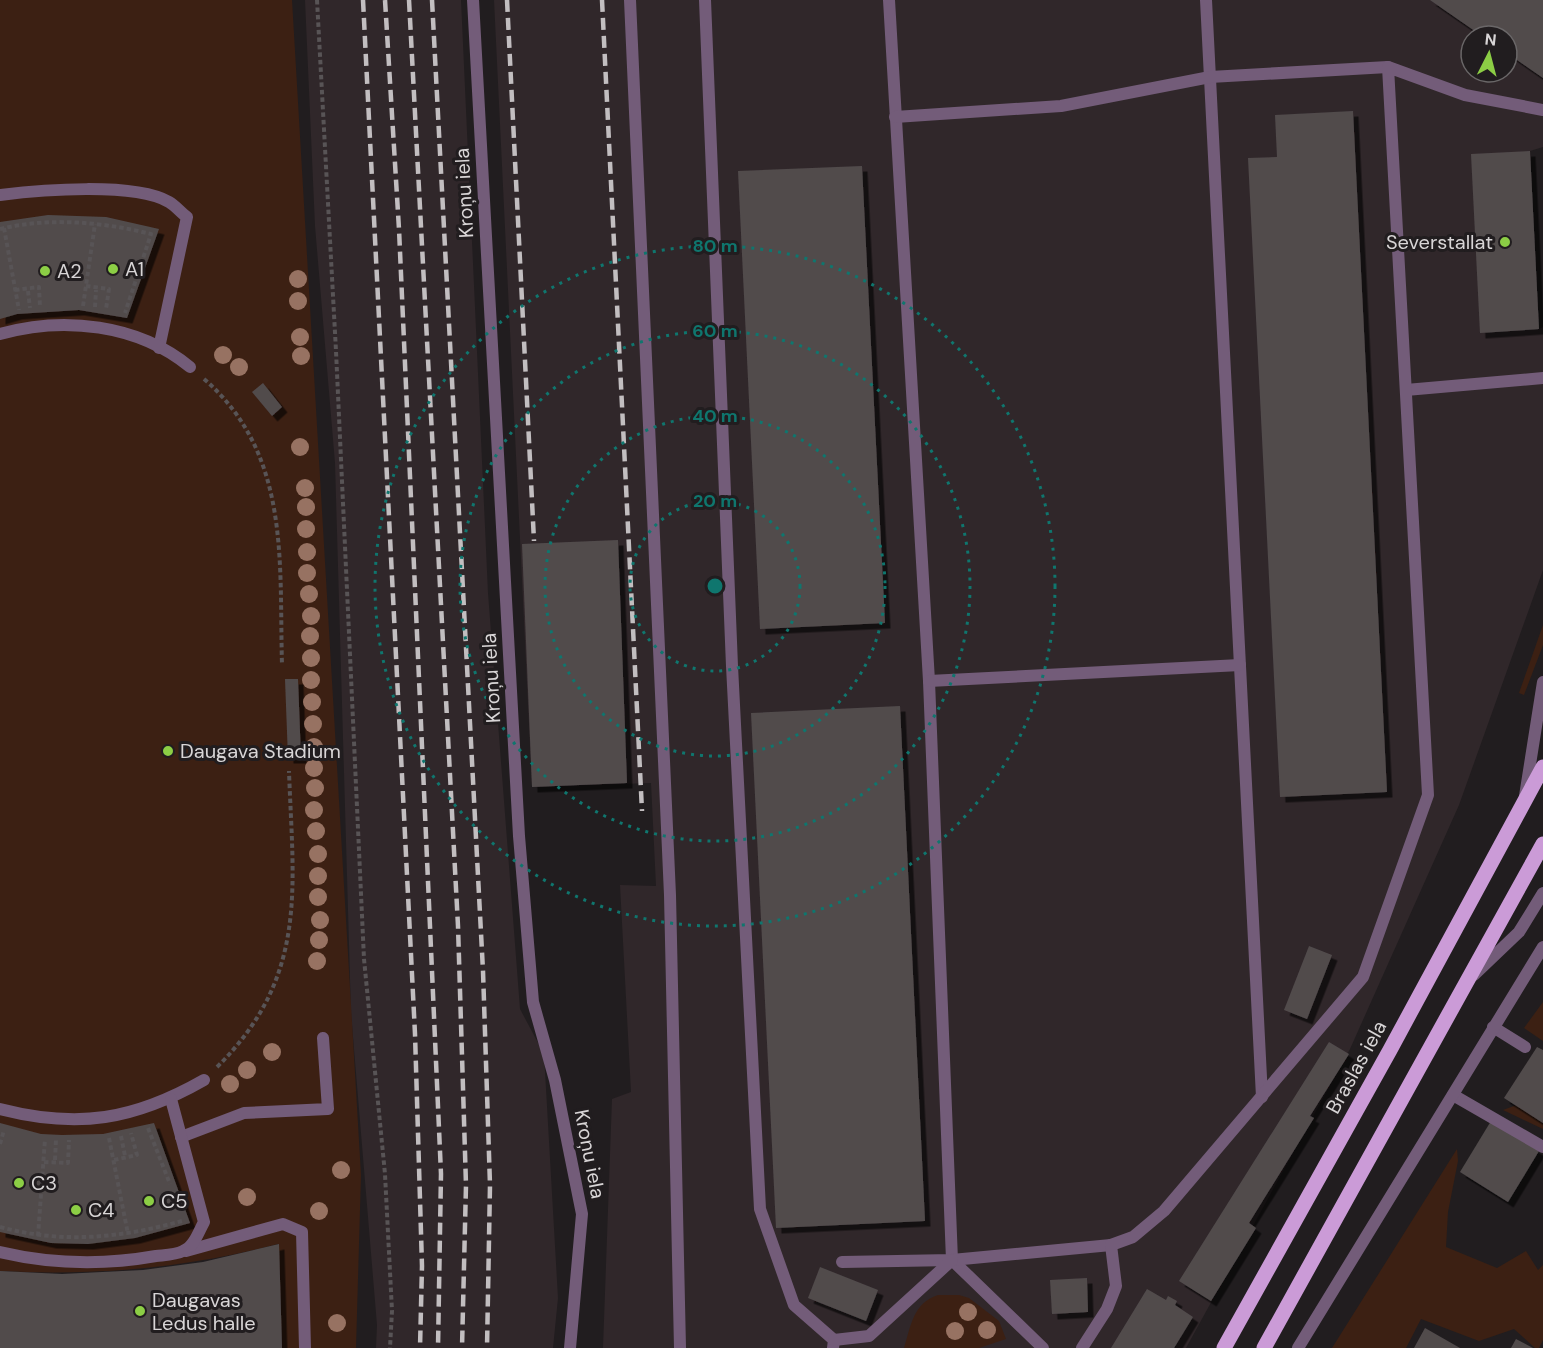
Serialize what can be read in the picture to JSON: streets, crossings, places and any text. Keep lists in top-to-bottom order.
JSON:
{
  "streets": {
    "main road": ["Braslas iela"],
    "street": ["Kroņu iela"]
  },
  "places": [
    "Severstallat",
    "A1",
    "A2",
    "Daugava Stadium",
    "C3",
    "C5",
    "C4",
    "Daugavas Ledus halle"
  ],
  "north": "top",
  "rings": [
    "80 m",
    "60 m",
    "40 m",
    "20 m"
  ]
}
